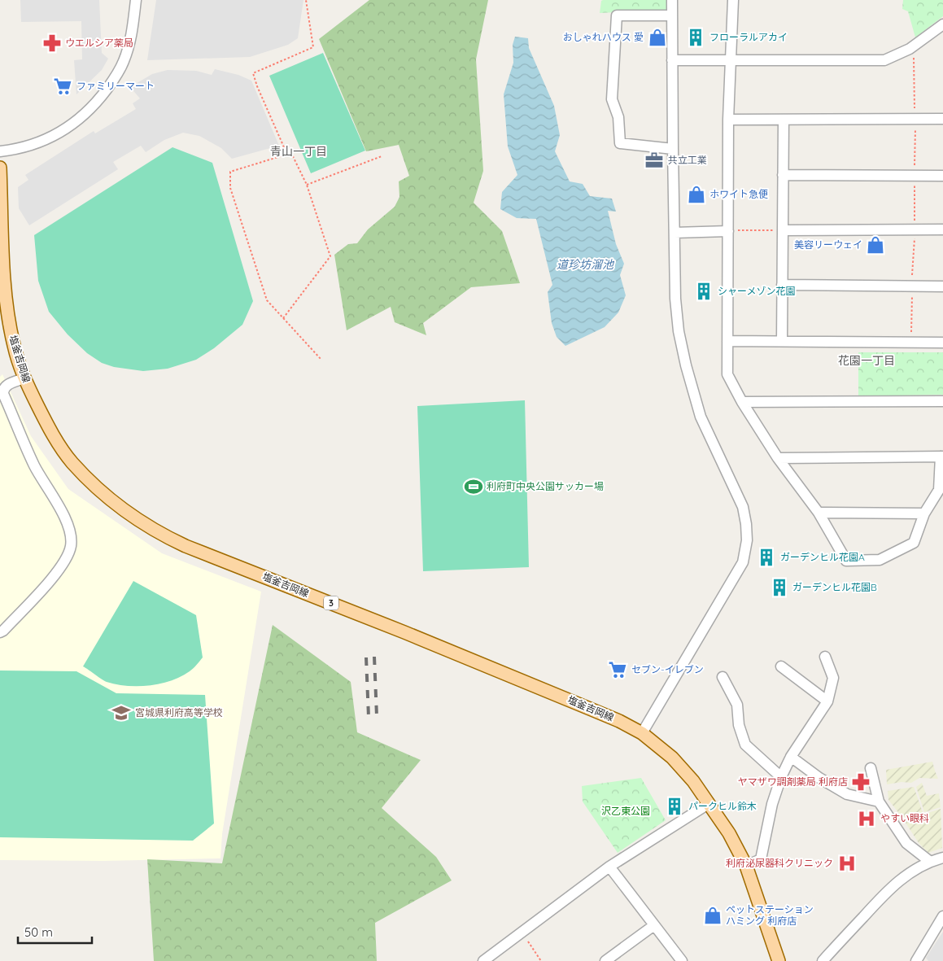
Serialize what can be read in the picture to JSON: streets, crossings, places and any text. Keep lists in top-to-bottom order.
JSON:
{
  "streets": {
    "main road": ["塩釜吉岡線", "3"]
  },
  "districts": ["青山一丁目", "花園一丁目"],
  "water": ["道珍坊溜池"],
  "parks": ["沢乙東公園"],
  "places": {
    "shop": [
      "おしゃれハウス 愛",
      "ホワイト急便",
      "美容リーウェイ",
      "ペットステーション ハミング 利府店"
    ],
    "building": [
      "フローラルアカイ",
      "シャーメゾン花園",
      "ガーデンヒル花園A",
      "ガーデンヒル花園B",
      "パークヒル鈴木"
    ],
    "pharmacy": ["ウエルシア薬局", "ヤマザワ調剤薬局 利府店"],
    "supermarket": ["ファミリーマート", "セブン-イレブン"],
    "office": ["共立工業"],
    "sports": ["利府町中央公園サッカー場"],
    "school or university": ["宮城県利府高等学校"],
    "hospital": ["やすい眼科", "利府泌尿器科クリニック"]
  },
  "scale_bar": "50 m"
}
